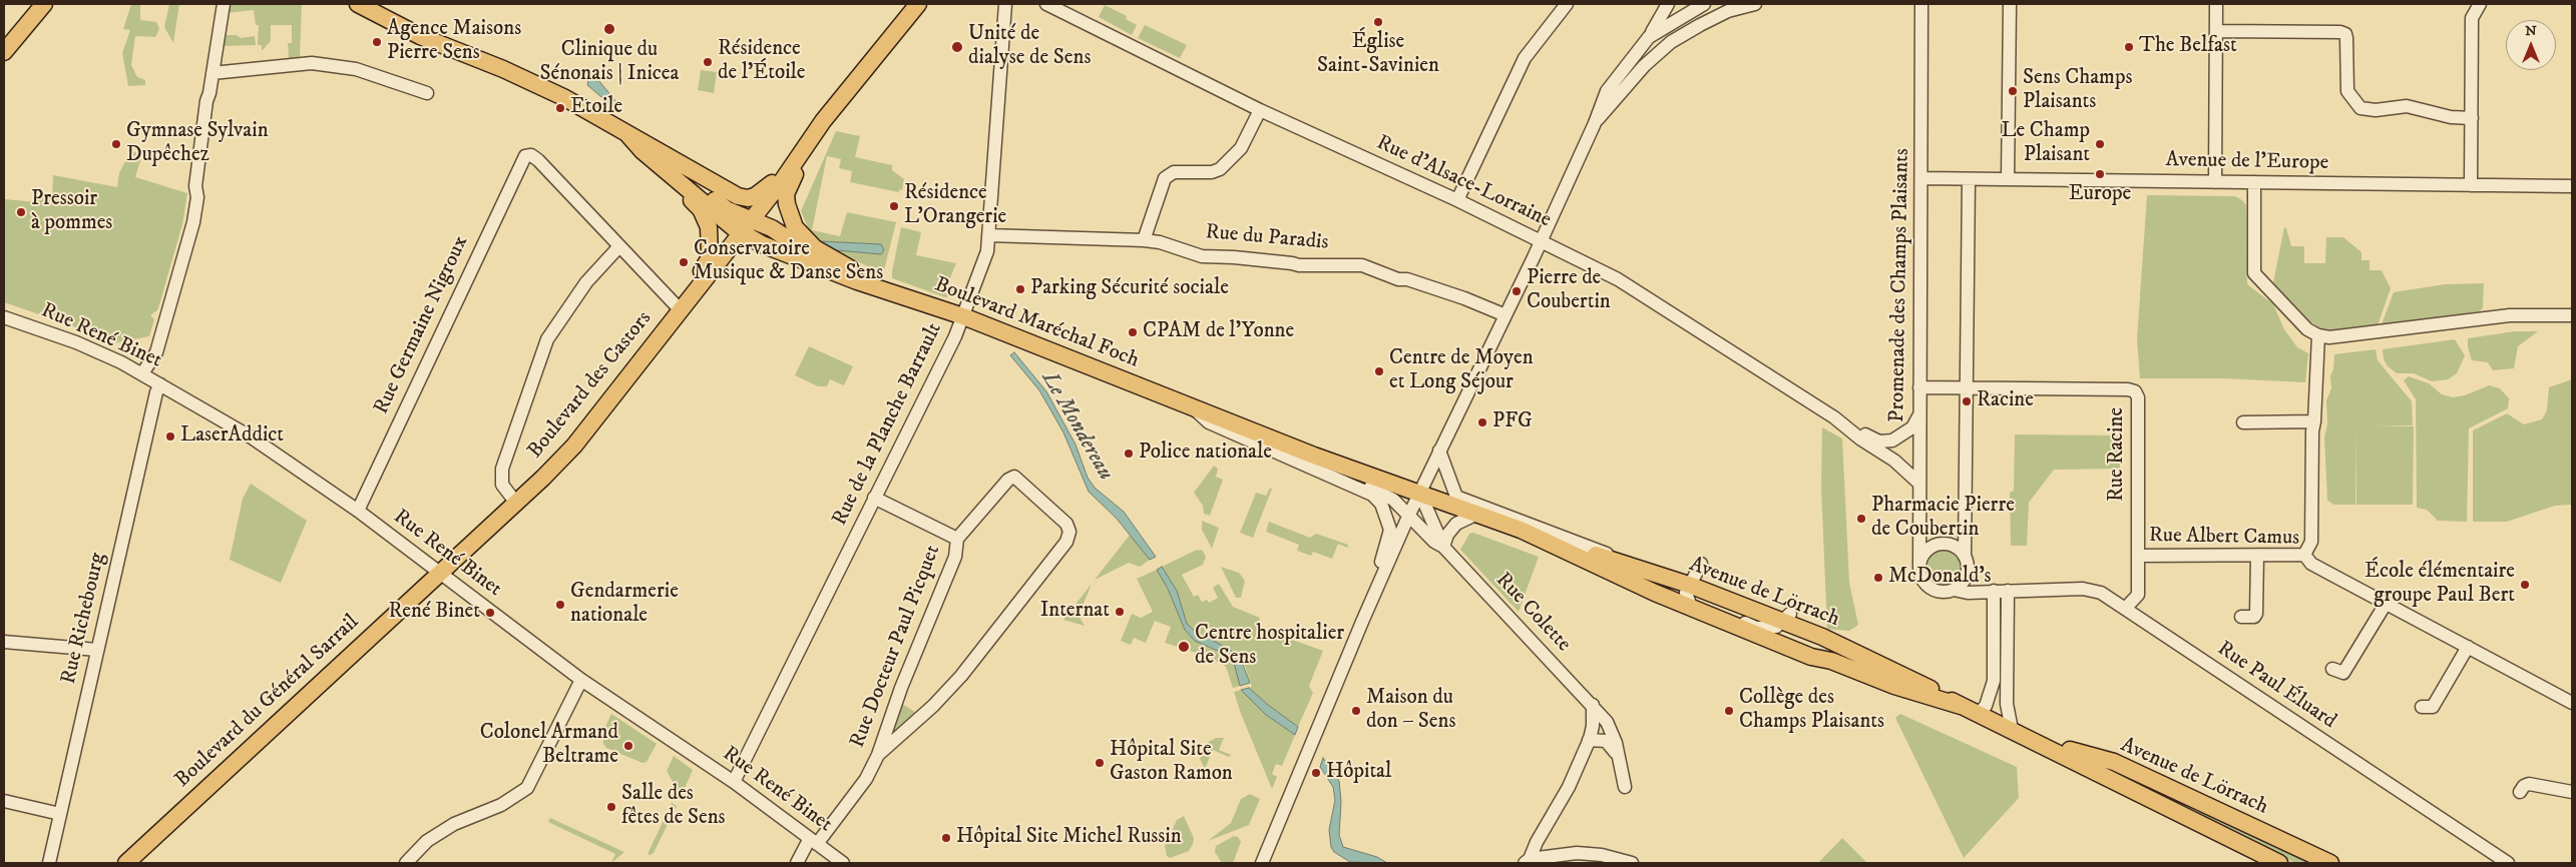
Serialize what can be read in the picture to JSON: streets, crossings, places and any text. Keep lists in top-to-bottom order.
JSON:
{
  "streets": {
    "main road": [
      "Boulevard Maréchal Foch",
      "Boulevard des Castors",
      "Avenue de Lörrach",
      "Boulevard du Général Sarrail"
    ],
    "street": [
      "Avenue de l'Europe",
      "Rue d'Alsace-Lorraine",
      "Rue du Paradis",
      "Promenade des Champs Plaisants",
      "Rue Germaine Nigroux",
      "Rue René Binet",
      "Rue de la Planche Barrault",
      "Rue Racine",
      "Rue Albert Camus",
      "Rue Colette",
      "Rue Richebourg",
      "Rue Docteur Paul Picquet",
      "Rue Paul Éluard"
    ]
  },
  "crossings": [
    ["Avenue de l'Europe", "Promenade des Champs Plaisants"],
    ["Rue d'Alsace-Lorraine", "Promenade des Champs Plaisants"],
    ["Rue du Paradis", "Rue de la Planche Barrault"],
    ["Promenade des Champs Plaisants", "Rue Racine"],
    ["Boulevard Maréchal Foch", "Boulevard des Castors"],
    ["Boulevard Maréchal Foch", "Rue de la Planche Barrault"],
    ["Boulevard Maréchal Foch", "Avenue de Lörrach"],
    ["Boulevard Maréchal Foch", "Rue Colette"],
    ["Rue Germaine Nigroux", "Rue René Binet"],
    ["Rue René Binet", "Boulevard des Castors"],
    ["Rue René Binet", "Rue de la Planche Barrault"],
    ["Rue René Binet", "Rue Richebourg"],
    ["Rue René Binet", "Rue Docteur Paul Picquet"],
    ["Rue René Binet", "Boulevard du Général Sarrail"],
    ["Boulevard des Castors", "Boulevard du Général Sarrail"],
    ["Rue de la Planche Barrault", "Rue Docteur Paul Picquet"],
    ["Rue Racine", "Rue Albert Camus"],
    ["Rue Racine", "Rue Paul Éluard"],
    ["Avenue de Lörrach", "Rue Colette"]
  ],
  "water": ["Le Mondereau"],
  "places": [
    "Église Saint-Savinien",
    "Clinique du Sénonais | Inicea",
    "Agence Maisons Pierre Sens",
    "Unité de dialyse de Sens",
    "The Belfast",
    "Résidence de l'Étoile",
    "Sens Champs Plaisants",
    "Etoile",
    "Gymnase Sylvain Dupêchez",
    "Le Champ Plaisant",
    "Europe",
    "Résidence L'Orangerie",
    "Pressoir à pommes",
    "Conservatoire Musique & Danse Sens",
    "Parking Sécurité sociale",
    "Pierre de Coubertin",
    "CPAM de l'Yonne",
    "Centre de Moyen et Long Séjour",
    "Racine",
    "PFG",
    "LaserAddict",
    "Police nationale",
    "Pharmacie Pierre de Coubertin",
    "McDonald's",
    "École élémentaire groupe Paul Bert",
    "Gendarmerie nationale",
    "Internat",
    "René Binet",
    "Centre hospitalier de Sens",
    "Maison du don – Sens",
    "Collège des Champs Plaisants",
    "Colonel Armand Beltrame",
    "Hôpital Site Gaston Ramon",
    "Hôpital",
    "Salle des fêtes de Sens",
    "Hôpital Site Michel Russin"
  ],
  "north": "top"
}
